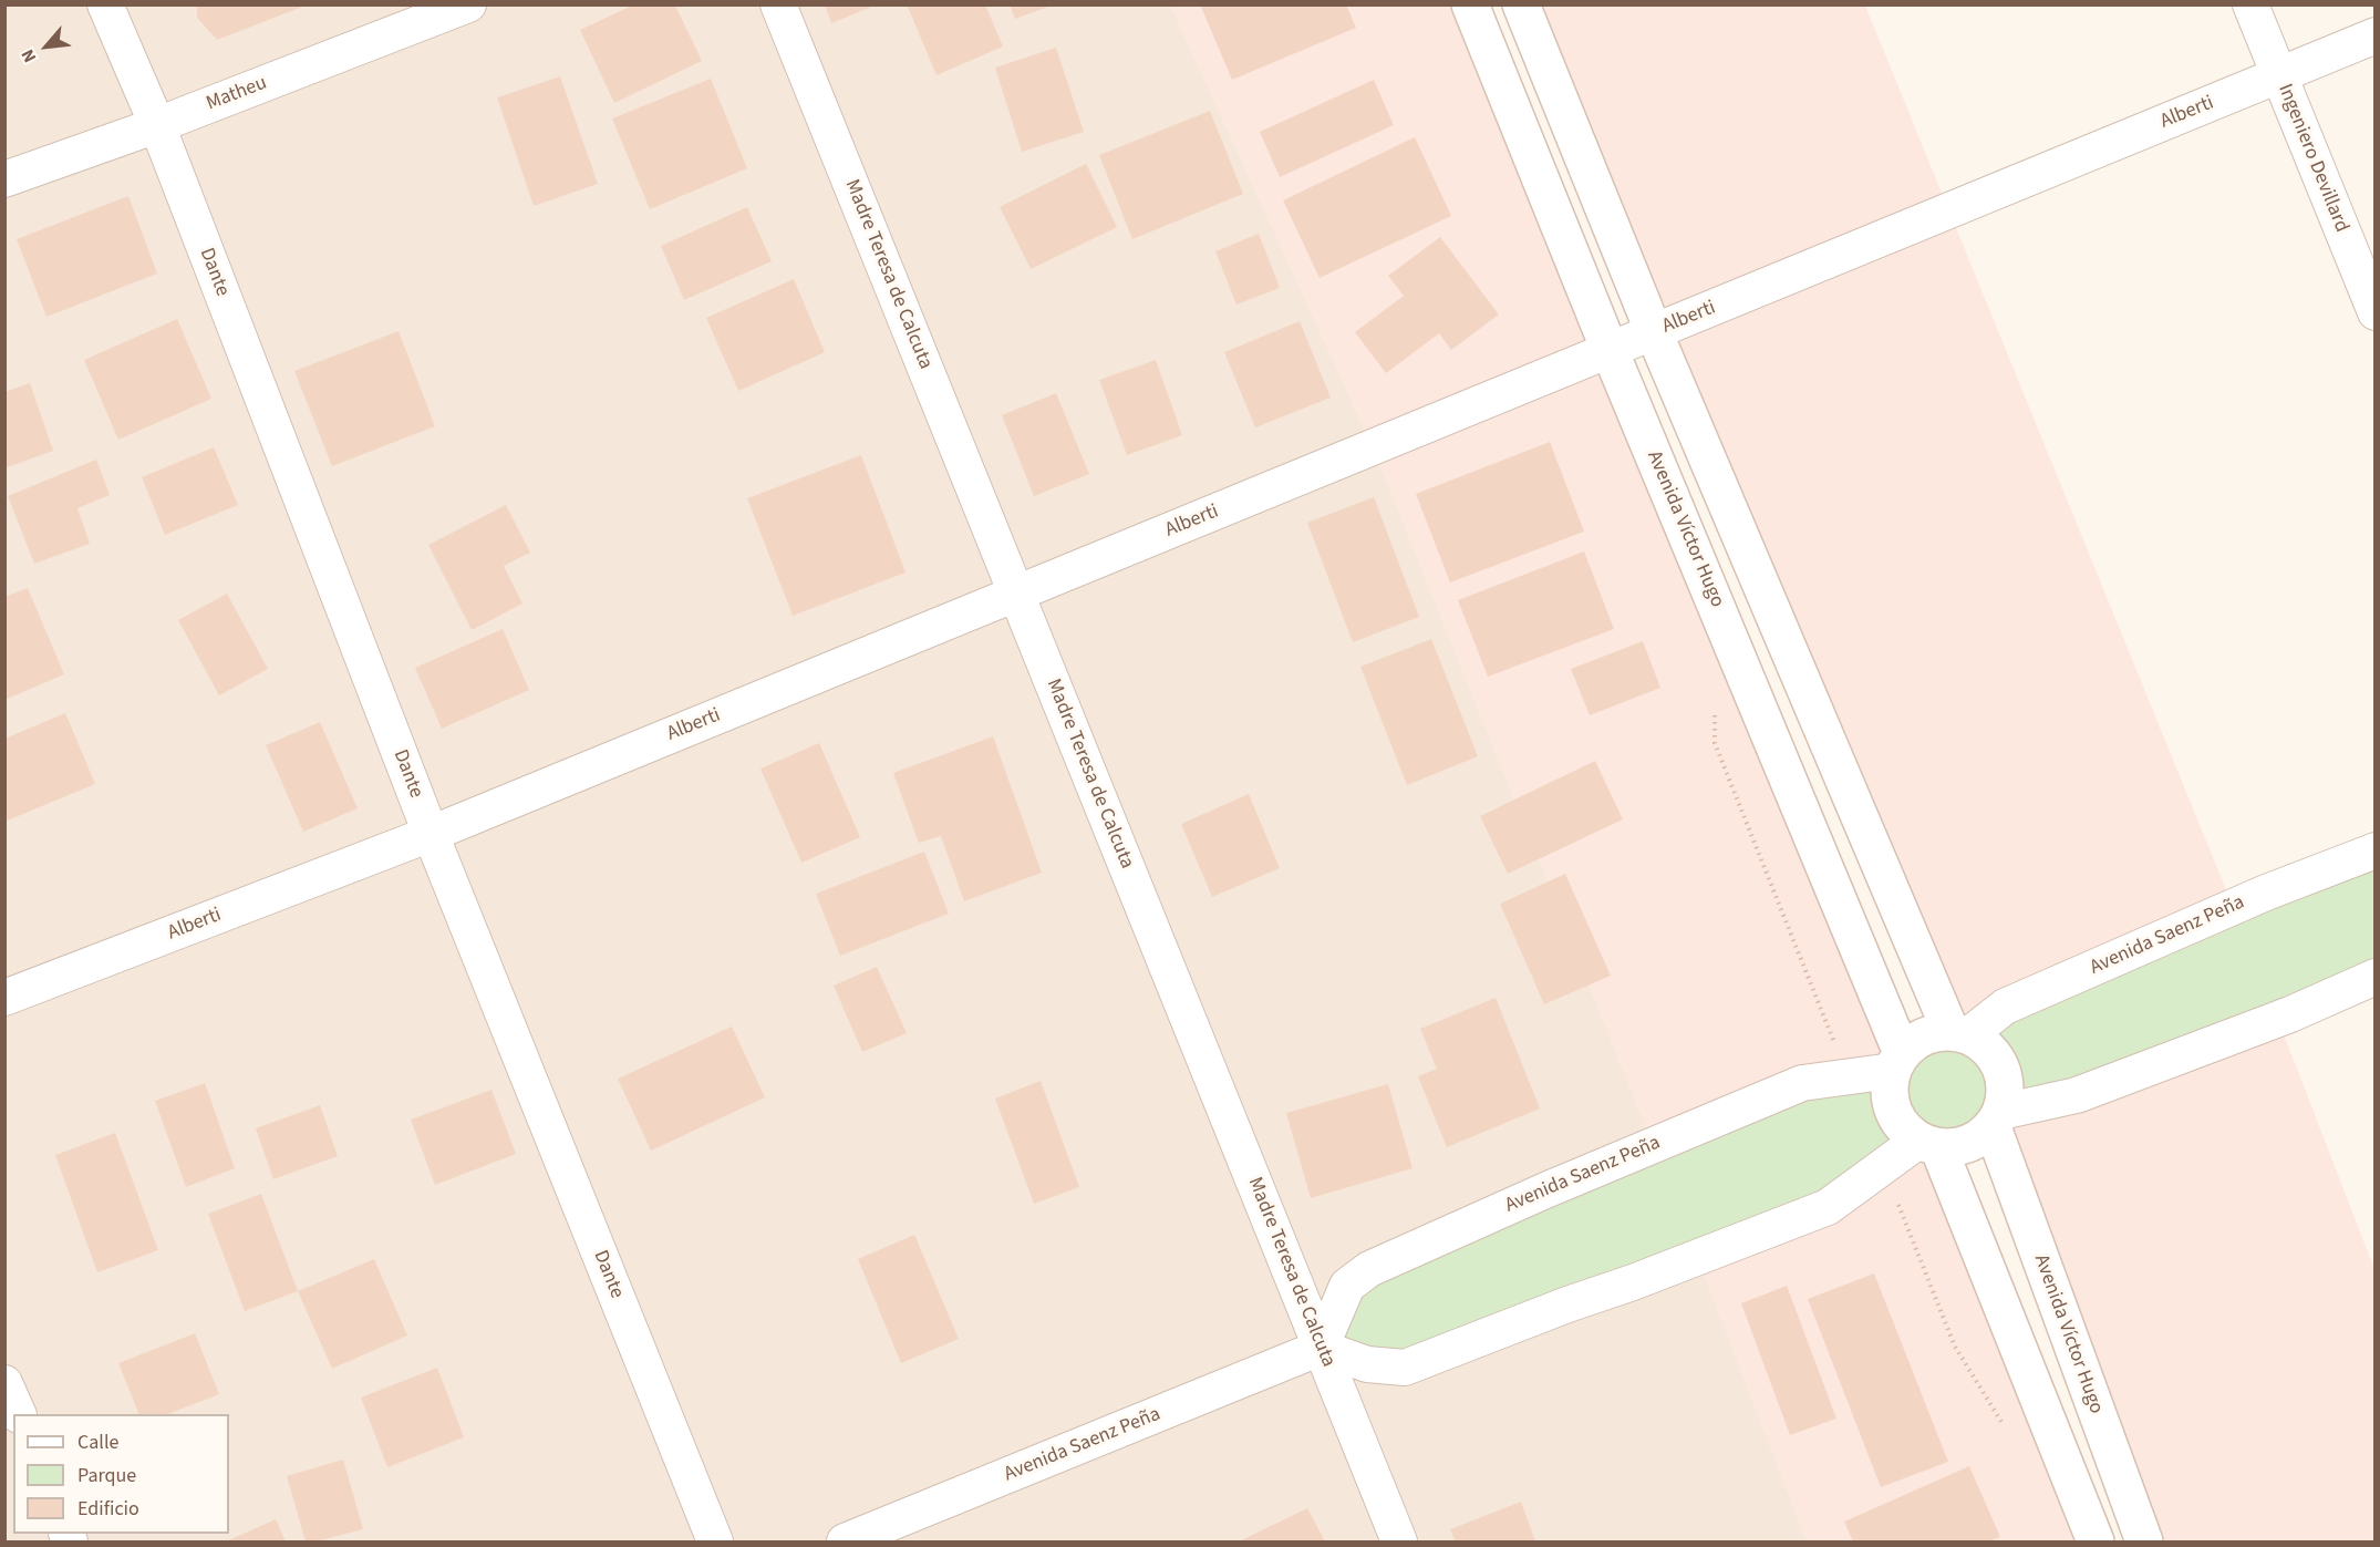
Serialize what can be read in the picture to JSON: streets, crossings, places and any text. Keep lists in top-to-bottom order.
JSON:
{
  "streets": {
    "main road": ["Avenida Víctor Hugo"],
    "street": [
      "Matheu",
      "Alberti",
      "Ingeniero Devillard",
      "Dante",
      "Madre Teresa de Calcuta",
      "Avenida Saenz Peña"
    ]
  },
  "crossings": [
    ["Matheu", "Dante"],
    ["Alberti", "Ingeniero Devillard"],
    ["Alberti", "Dante"],
    ["Alberti", "Madre Teresa de Calcuta"],
    ["Alberti", "Avenida Víctor Hugo"],
    ["Madre Teresa de Calcuta", "Avenida Saenz Peña"],
    ["Avenida Víctor Hugo", "Avenida Saenz Peña"]
  ],
  "legend": ["Calle", "Parque", "Edificio"],
  "north": "bottom left"
}
